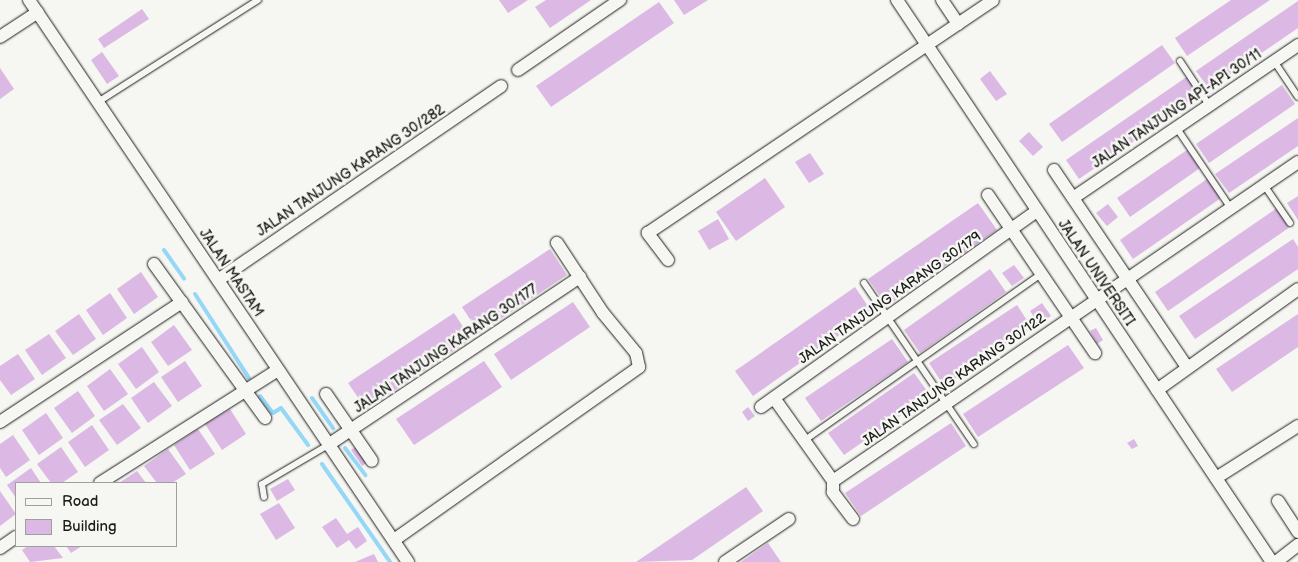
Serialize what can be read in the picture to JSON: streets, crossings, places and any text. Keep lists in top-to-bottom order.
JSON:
{
  "streets": {
    "street": [
      "JALAN TANJUNG API-API 30/11",
      "JALAN TANJUNG KARANG 30/282",
      "JALAN MASTAM",
      "JALAN UNIVERSITI",
      "JALAN TANJUNG KARANG 30/179",
      "JALAN TANJUNG KARANG 30/177",
      "JALAN TANJUNG KARANG 30/122"
    ]
  },
  "crossings": [
    ["JALAN TANJUNG KARANG 30/282", "JALAN MASTAM"],
    ["JALAN MASTAM", "JALAN TANJUNG KARANG 30/177"],
    ["JALAN UNIVERSITI", "JALAN TANJUNG KARANG 30/179"],
    ["JALAN UNIVERSITI", "JALAN TANJUNG KARANG 30/122"]
  ],
  "legend": ["Road", "Building"]
}
